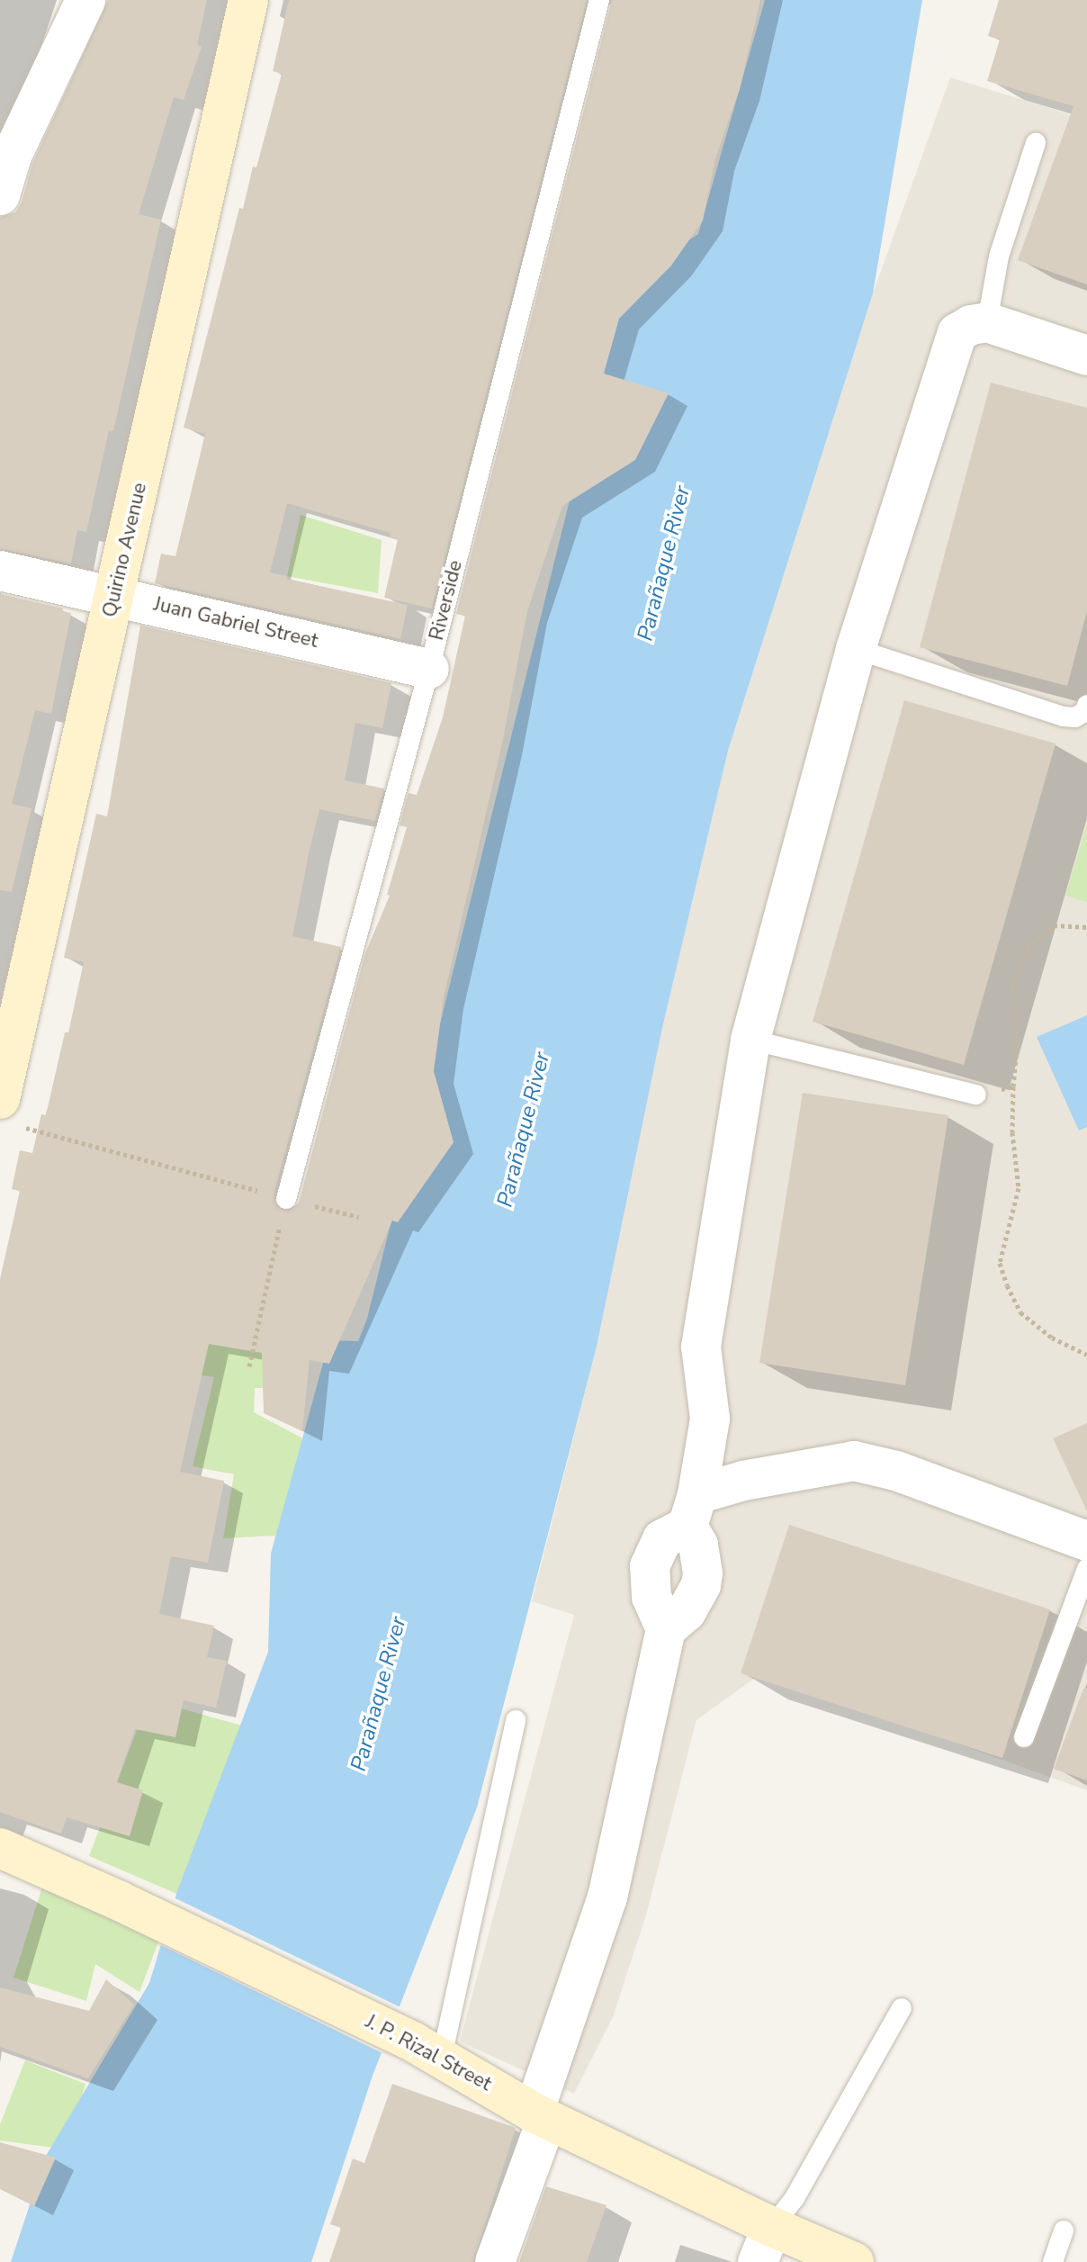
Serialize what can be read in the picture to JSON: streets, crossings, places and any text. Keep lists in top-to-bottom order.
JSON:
{
  "streets": {
    "main road": ["Quirino Avenue", "J. P. Rizal Street"],
    "street": ["Juan Gabriel Street"],
    "lane": ["Riverside"]
  },
  "crossings": [
    ["Quirino Avenue", "Juan Gabriel Street"],
    ["Riverside", "Juan Gabriel Street"]
  ],
  "water": ["Parañaque River"]
}
